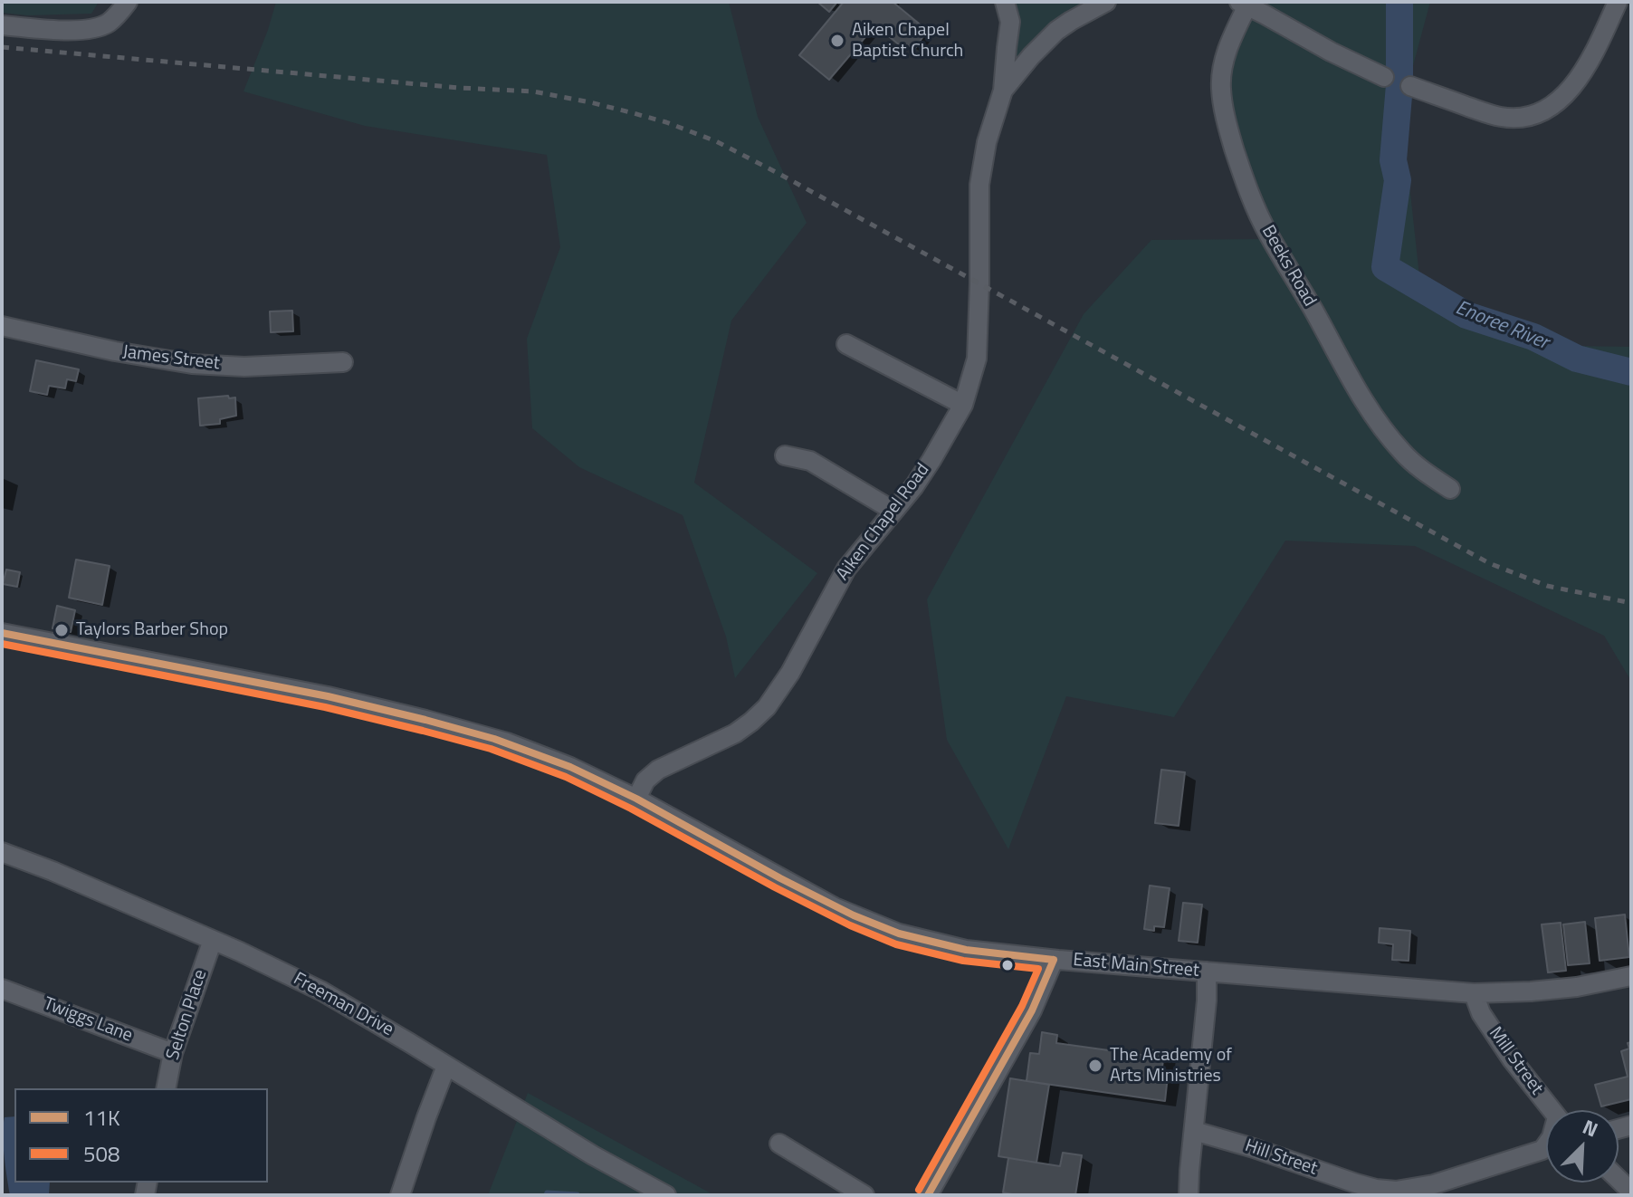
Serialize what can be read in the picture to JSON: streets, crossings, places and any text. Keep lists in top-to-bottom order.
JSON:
{
  "streets": {
    "street": [
      "Beeks Road",
      "James Street",
      "Aiken Chapel Road",
      "East Main Street",
      "Freeman Drive",
      "Selton Place",
      "Twiggs Lane",
      "Mill Street",
      "Hill Street"
    ]
  },
  "crossings": [
    ["Aiken Chapel Road", "East Main Street"],
    ["East Main Street", "Mill Street"],
    ["Freeman Drive", "Selton Place"],
    ["Selton Place", "Twiggs Lane"]
  ],
  "water": ["Enoree River"],
  "places": ["Aiken Chapel Baptist Church", "Taylors Barber Shop", "The Academy of Arts Ministries"],
  "lines": ["transit line 11K", "transit line 508"],
  "legend": ["11K", "508"],
  "north": "top right"
}
